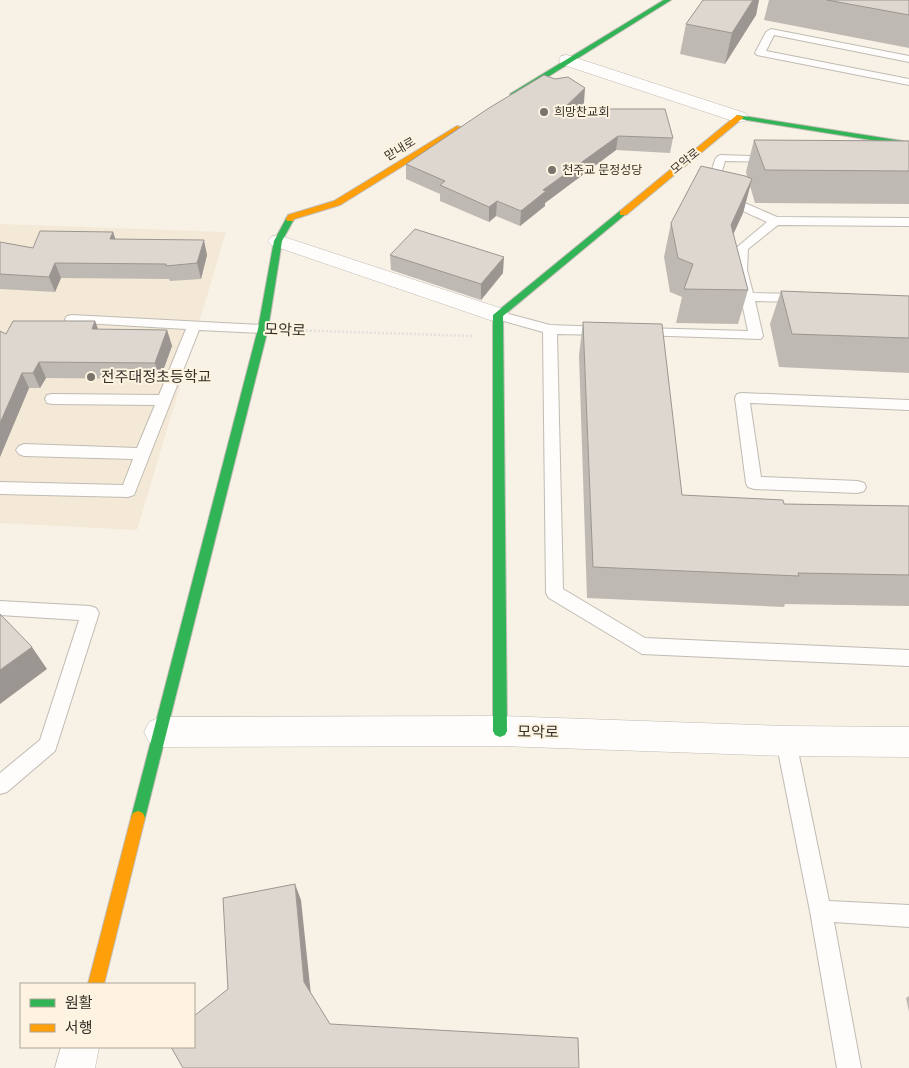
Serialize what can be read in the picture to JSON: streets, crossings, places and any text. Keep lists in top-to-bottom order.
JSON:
{
  "streets": {
    "street": ["맏내로", "모악로"]
  },
  "crossings": [
    ["맏내로", "모악로"]
  ],
  "places": ["희망찬교회", "천주교 문정성당", "전주대정초등학교"],
  "legend": ["원활", "서행"]
}
